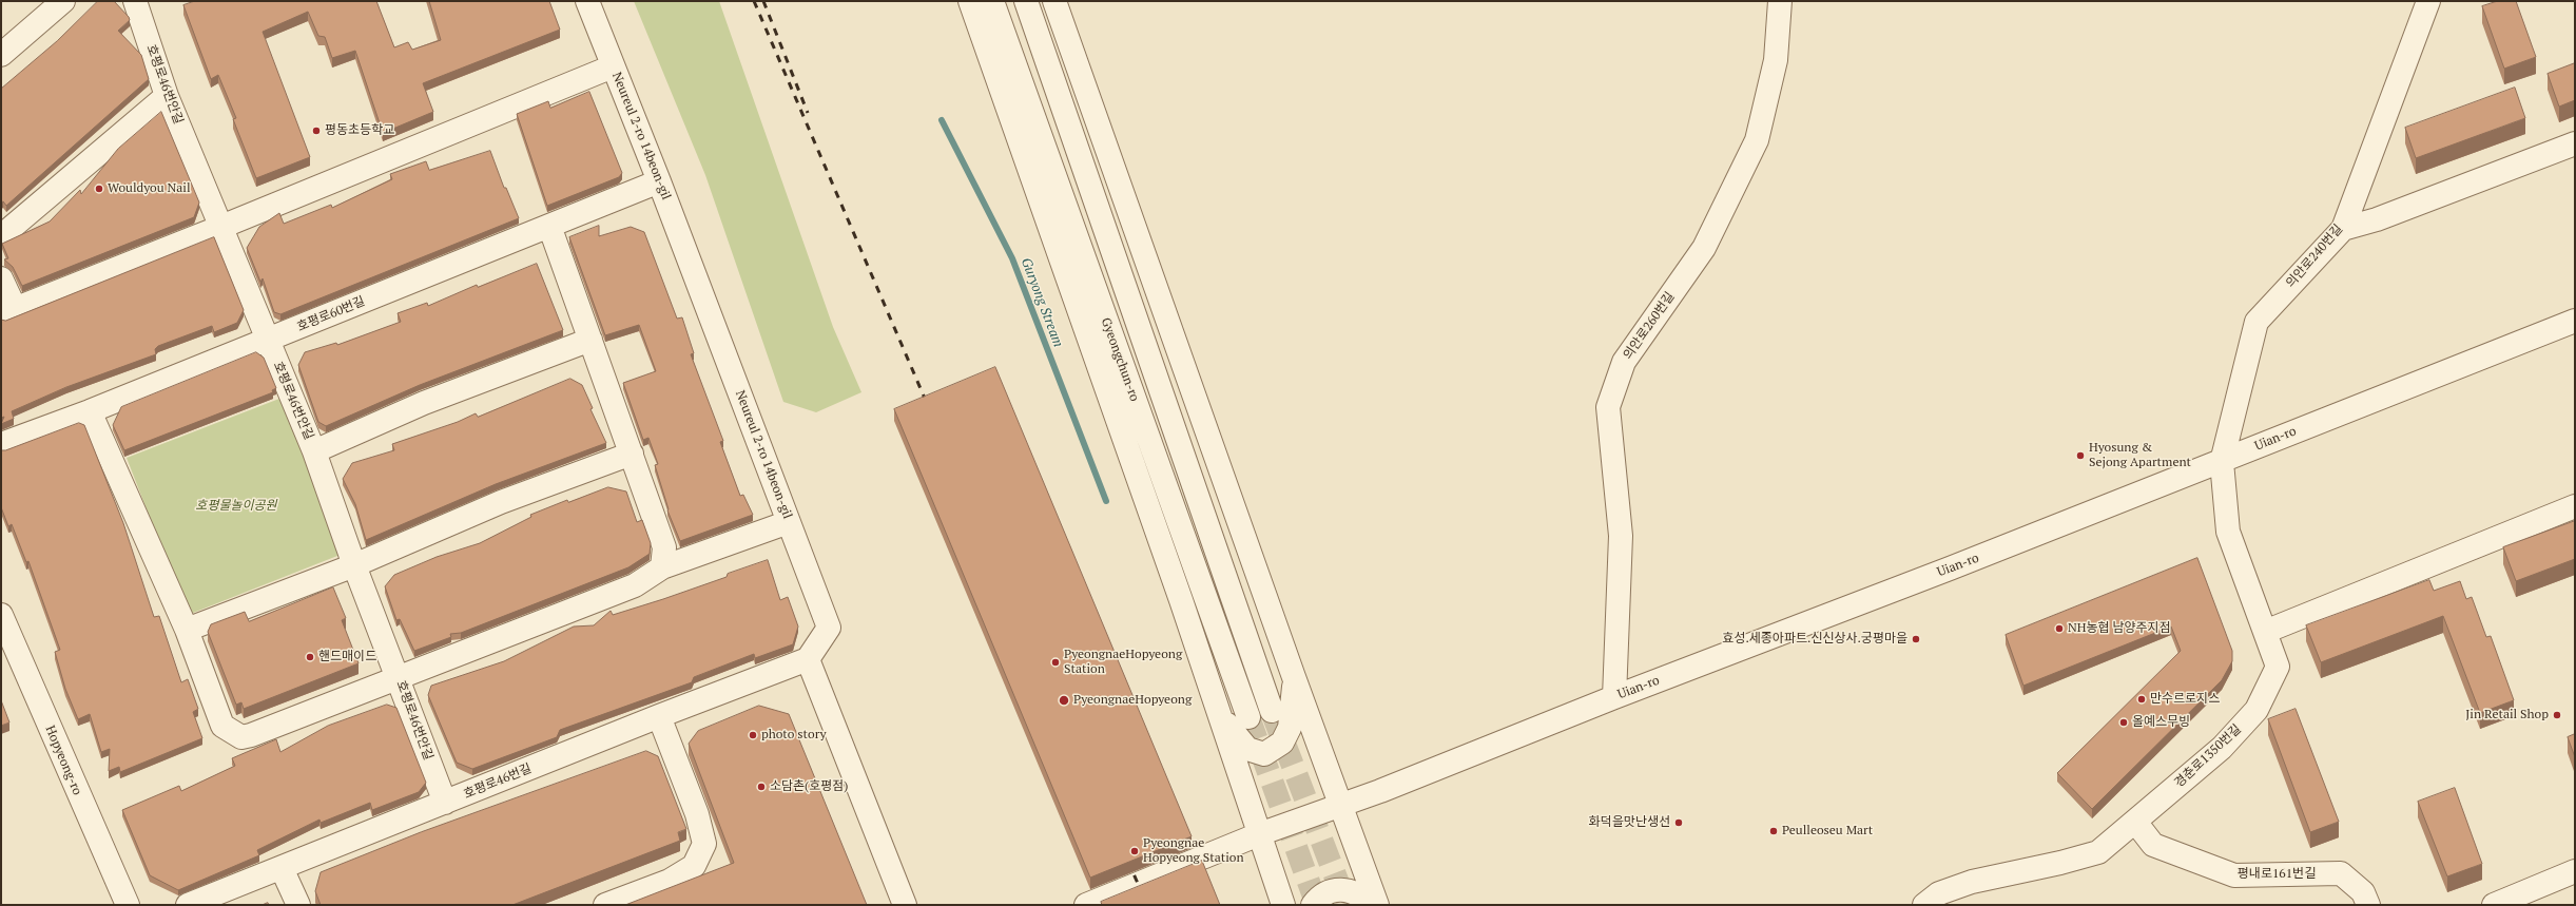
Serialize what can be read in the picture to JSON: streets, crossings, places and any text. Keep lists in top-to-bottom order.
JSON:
{
  "streets": {
    "street": [
      "호평로46번안길",
      "Neureul 2-ro 14beon-gil",
      "의안로240번길",
      "호평로60번길",
      "의안로260번길",
      "Gyeongchun-ro",
      "Uian-ro",
      "경춘로1350번길",
      "Hopyeong-ro",
      "호평로46번길",
      "평내로161번길"
    ]
  },
  "crossings": [
    ["호평로46번안길", "호평로60번길"],
    ["호평로46번안길", "호평로46번길"],
    ["Neureul 2-ro 14beon-gil", "호평로60번길"],
    ["Neureul 2-ro 14beon-gil", "호평로46번길"],
    ["의안로240번길", "Uian-ro"],
    ["의안로240번길", "경춘로1350번길"],
    ["의안로260번길", "Uian-ro"],
    ["Uian-ro", "경춘로1350번길"],
    ["경춘로1350번길", "평내로161번길"]
  ],
  "water": ["Guryong Stream"],
  "parks": ["호평물놀이공원"],
  "places": [
    "평동초등학교",
    "Wouldyou Nail",
    "Hyosung & Sejong Apartment",
    "NH농협 남양주지점",
    "효성.세종아파트.신신상사.궁평마을",
    "핸드매이드",
    "PyeongnaeHopyeong Station",
    "만수르로지스",
    "PyeongnaeHopyeong",
    "Jin Retail Shop",
    "올예스무빙",
    "photo story",
    "소담촌(호평점)",
    "화덕을맛난생선",
    "Peulleoseu Mart",
    "Pyeongnae Hopyeong Station"
  ]
}
